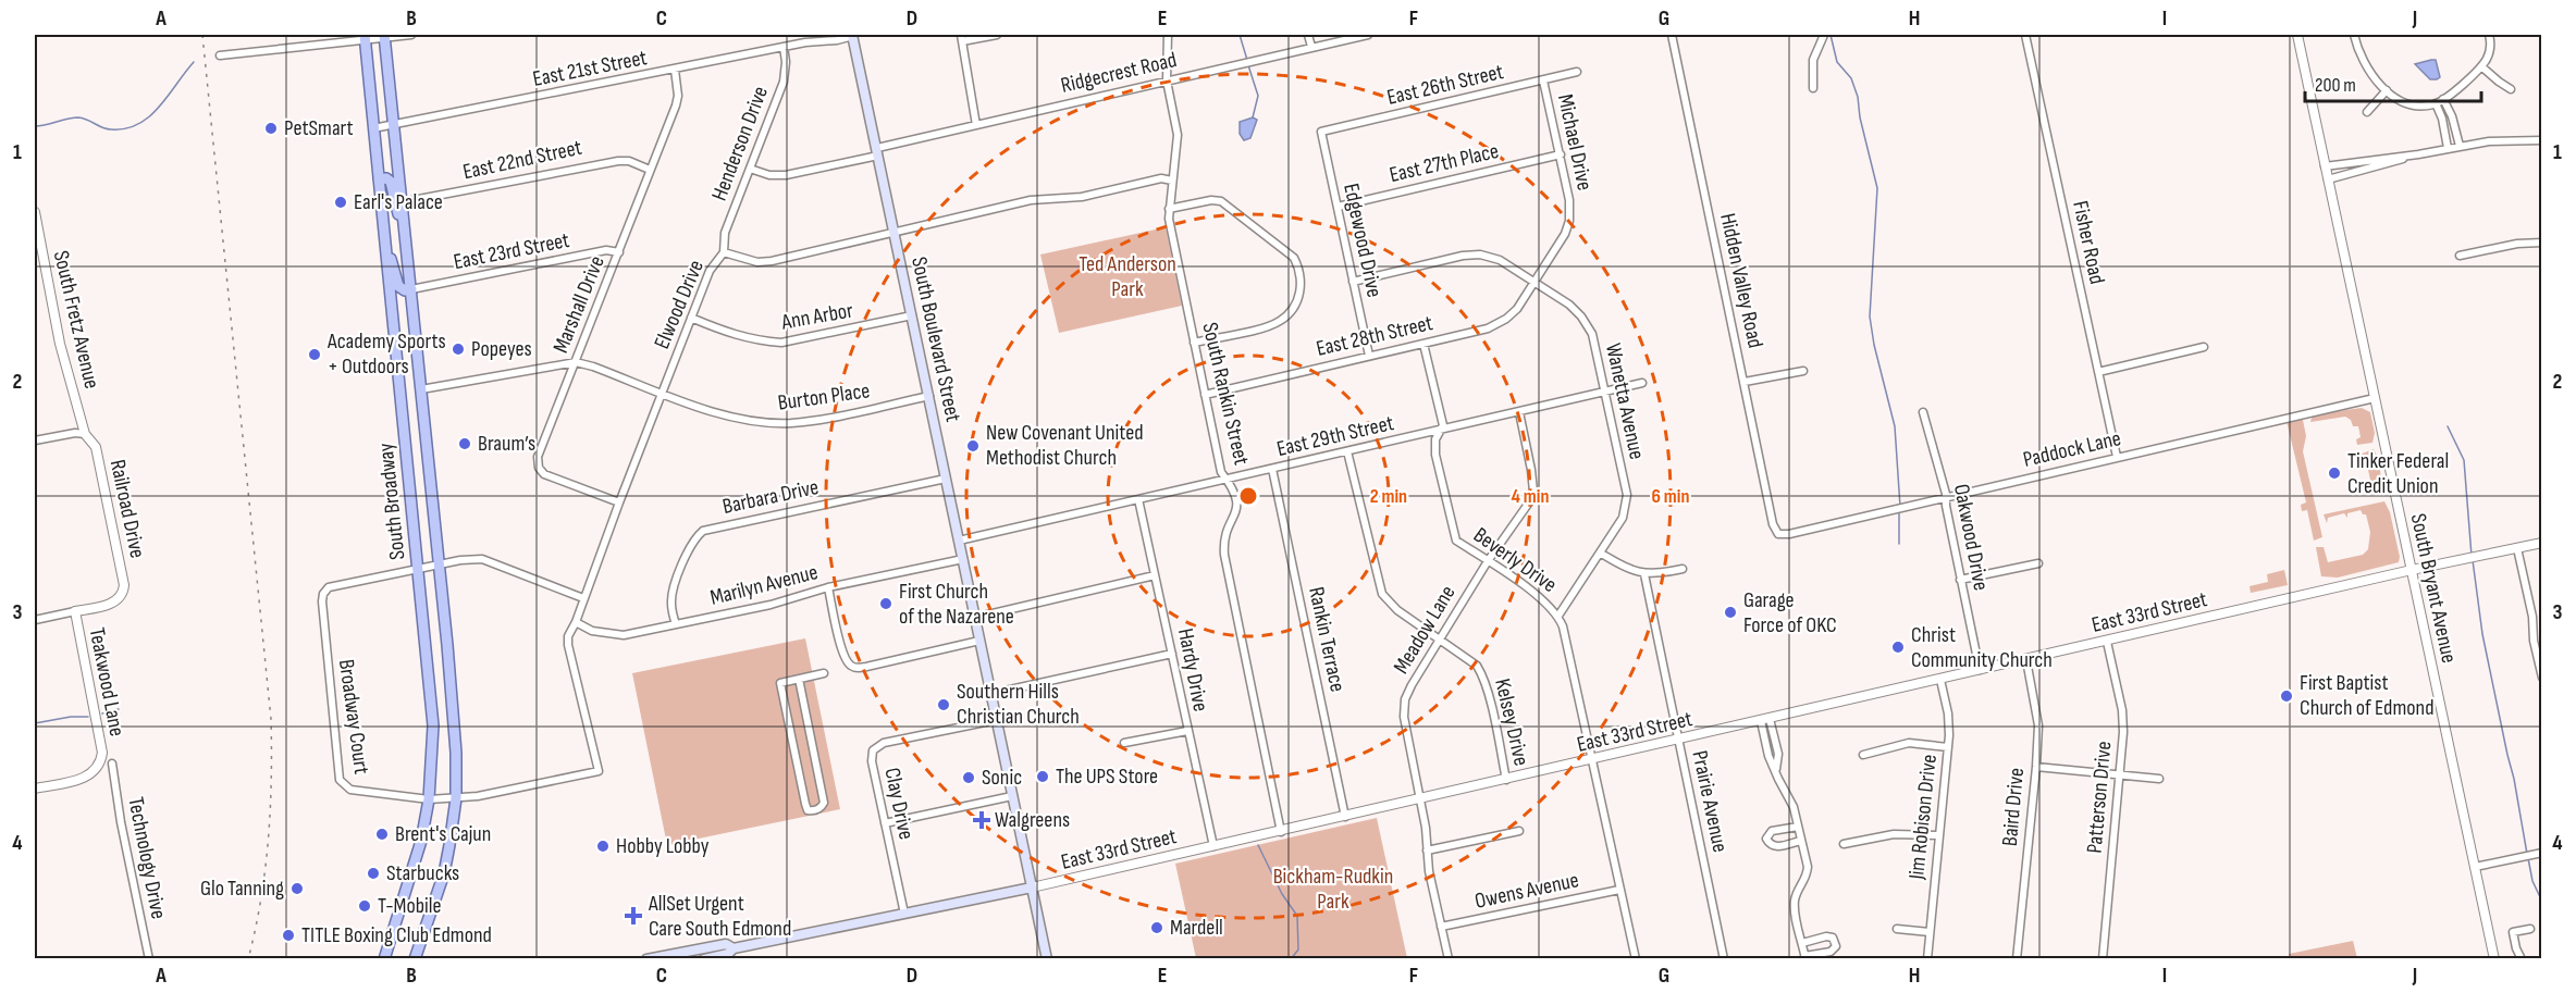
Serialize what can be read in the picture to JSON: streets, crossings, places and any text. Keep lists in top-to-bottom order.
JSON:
{
  "streets": {
    "main road": ["South Boulevard Street", "South Broadway", "East 33rd Street"],
    "street": [
      "East 21st Street",
      "Ridgecrest Road",
      "East 26th Street",
      "Michael Drive",
      "Henderson Drive",
      "East 22nd Street",
      "East 27th Place",
      "Edgewood Drive",
      "Fisher Road",
      "East 23rd Street",
      "Hidden Valley Road",
      "Marshall Drive",
      "Elwood Drive",
      "Ann Arbor",
      "South Fretz Avenue",
      "East 28th Street",
      "South Rankin Street",
      "Burton Place",
      "Wanetta Avenue",
      "East 29th Street",
      "Paddock Lane",
      "Barbara Drive",
      "Railroad Drive",
      "Oakwood Drive",
      "Beverly Drive",
      "Marilyn Avenue",
      "South Bryant Avenue",
      "Meadow Lane",
      "Rankin Terrace",
      "Hardy Drive",
      "Teakwood Lane",
      "Broadway Court",
      "Kelsey Drive",
      "Patterson Drive",
      "Prairie Avenue",
      "Clay Drive",
      "Baird Drive",
      "Jim Robison Drive",
      "Technology Drive",
      "Owens Avenue"
    ]
  },
  "crossings": [
    ["East 21st Street", "Henderson Drive"],
    ["East 21st Street", "Marshall Drive"],
    ["East 21st Street", "South Boulevard Street"],
    ["East 21st Street", "South Broadway"],
    ["Ridgecrest Road", "Henderson Drive"],
    ["Ridgecrest Road", "South Boulevard Street"],
    ["Ridgecrest Road", "South Rankin Street"],
    ["East 26th Street", "Michael Drive"],
    ["East 26th Street", "Edgewood Drive"],
    ["Michael Drive", "East 27th Place"],
    ["Michael Drive", "East 28th Street"],
    ["Michael Drive", "Wanetta Avenue"],
    ["Henderson Drive", "Elwood Drive"],
    ["East 22nd Street", "Marshall Drive"],
    ["East 22nd Street", "South Broadway"],
    ["East 27th Place", "Edgewood Drive"],
    ["Edgewood Drive", "East 28th Street"],
    ["Edgewood Drive", "Wanetta Avenue"],
    ["Fisher Road", "Paddock Lane"],
    ["East 23rd Street", "Marshall Drive"],
    ["East 23rd Street", "South Broadway"],
    ["Hidden Valley Road", "Paddock Lane"],
    ["Marshall Drive", "Elwood Drive"],
    ["Marshall Drive", "Burton Place"],
    ["Elwood Drive", "Ann Arbor"],
    ["Elwood Drive", "South Boulevard Street"],
    ["Elwood Drive", "South Rankin Street"],
    ["Elwood Drive", "Burton Place"],
    ["Elwood Drive", "Marilyn Avenue"],
    ["Elwood Drive", "Broadway Court"],
    ["Ann Arbor", "South Boulevard Street"],
    ["South Fretz Avenue", "Railroad Drive"],
    ["East 28th Street", "South Rankin Street"],
    ["East 28th Street", "Wanetta Avenue"],
    ["East 28th Street", "Beverly Drive"],
    ["South Boulevard Street", "Burton Place"],
    ["South Boulevard Street", "East 29th Street"],
    ["South Boulevard Street", "Barbara Drive"],
    ["South Boulevard Street", "Marilyn Avenue"],
    ["South Boulevard Street", "East 33rd Street"],
    ["South Boulevard Street", "Clay Drive"],
    ["South Rankin Street", "East 29th Street"],
    ["South Rankin Street", "East 33rd Street"],
    ["Burton Place", "South Broadway"],
    ["Wanetta Avenue", "East 29th Street"],
    ["Wanetta Avenue", "Beverly Drive"],
    ["East 29th Street", "Beverly Drive"],
    ["East 29th Street", "Meadow Lane"],
    ["East 29th Street", "Rankin Terrace"],
    ["East 29th Street", "Hardy Drive"],
    ["East 29th Street", "Kelsey Drive"],
    ["Paddock Lane", "Oakwood Drive"],
    ["Paddock Lane", "South Bryant Avenue"],
    ["Barbara Drive", "Marilyn Avenue"],
    ["South Broadway", "Broadway Court"],
    ["Railroad Drive", "Teakwood Lane"],
    ["Oakwood Drive", "East 33rd Street"],
    ["Beverly Drive", "East 33rd Street"],
    ["Beverly Drive", "Meadow Lane"],
    ["Beverly Drive", "Owens Avenue"],
    ["South Bryant Avenue", "East 33rd Street"],
    ["East 33rd Street", "Meadow Lane"],
    ["East 33rd Street", "Rankin Terrace"],
    ["East 33rd Street", "Hardy Drive"],
    ["East 33rd Street", "Kelsey Drive"],
    ["East 33rd Street", "Patterson Drive"],
    ["East 33rd Street", "Prairie Avenue"],
    ["East 33rd Street", "Clay Drive"],
    ["East 33rd Street", "Baird Drive"],
    ["East 33rd Street", "Jim Robison Drive"],
    ["Meadow Lane", "Kelsey Drive"],
    ["Meadow Lane", "Owens Avenue"]
  ],
  "parks": ["Ted Anderson Park", "Bickham-Rudkin Park"],
  "places": {
    "other": [
      "PetSmart",
      "Earl's Palace",
      "Popeyes",
      "Academy Sports + Outdoors",
      "Braum’s",
      "New Covenant United Methodist Church",
      "Tinker Federal Credit Union",
      "First Church of the Nazarene",
      "Garage Force of OKC",
      "Christ Community Church",
      "First Baptist Church of Edmond",
      "Southern Hills Christian Church",
      "The UPS Store",
      "Sonic",
      "Brent's Cajun",
      "Hobby Lobby",
      "Starbucks",
      "Glo Tanning",
      "T-Mobile",
      "Mardell",
      "TITLE Boxing Club Edmond"
    ],
    "health": ["Walgreens", "AllSet Urgent Care South Edmond"]
  },
  "scale_bar": "200 m",
  "grid": {
    "columns": [
      "A",
      "B",
      "C",
      "D",
      "E",
      "F",
      "G",
      "H",
      "I",
      "J"
    ],
    "rows": [
      "1",
      "2",
      "3",
      "4"
    ]
  },
  "rings": ["2 min", "4 min", "6 min"]
}
